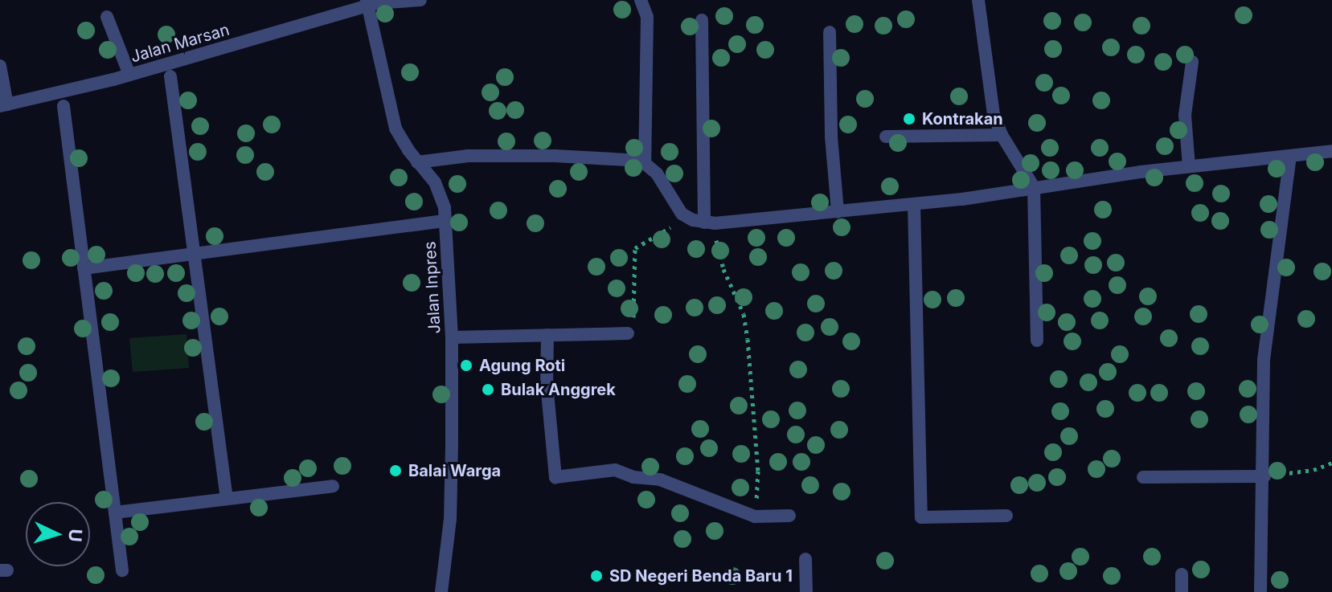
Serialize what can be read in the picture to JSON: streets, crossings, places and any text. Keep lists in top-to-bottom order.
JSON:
{
  "streets": {
    "street": ["Jalan Marsan", "Jalan Inpres"]
  },
  "crossings": [
    ["Jalan Marsan", "Jalan Inpres"]
  ],
  "places": [
    "Kontrakan",
    "Agung Roti",
    "Bulak Anggrek",
    "Balai Warga",
    "SD Negeri Benda Baru 1"
  ],
  "north": "right"
}
